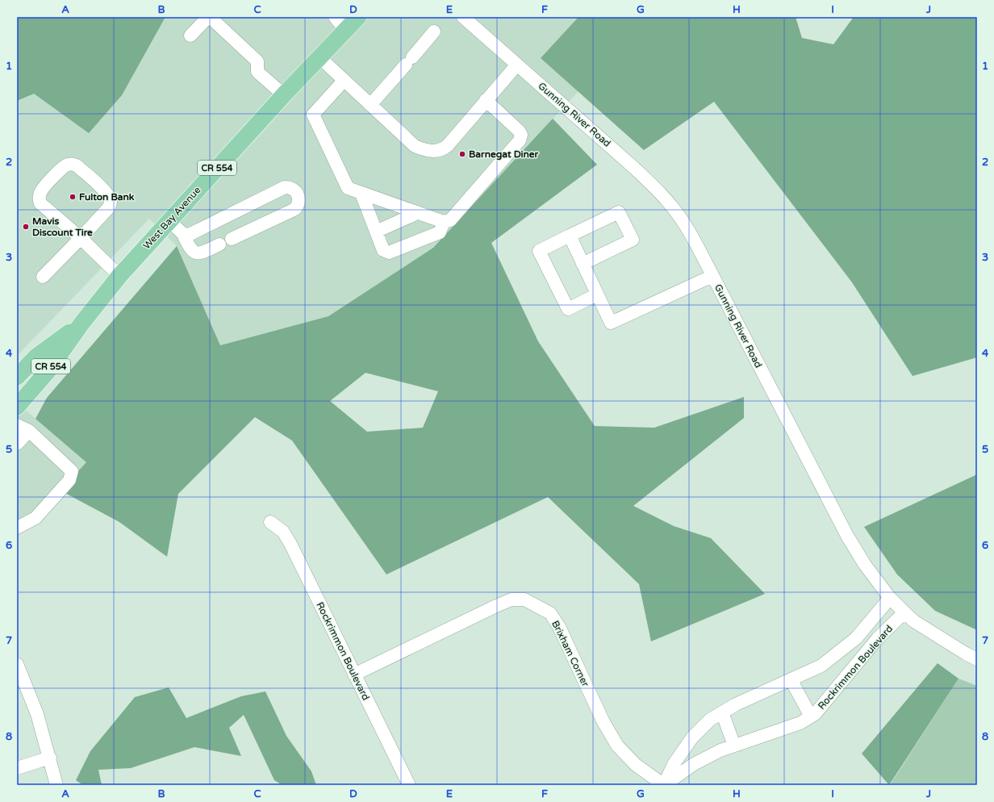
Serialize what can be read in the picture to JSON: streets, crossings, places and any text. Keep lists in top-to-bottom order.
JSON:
{
  "streets": {
    "main road": ["CR 554", "West Bay Avenue"],
    "street": ["Gunning River Road", "Rockrimmon Boulevard", "Brixham Corner"]
  },
  "crossings": [
    ["Gunning River Road", "Rockrimmon Boulevard"],
    ["Rockrimmon Boulevard", "Brixham Corner"]
  ],
  "places": ["Barnegat Diner", "Fulton Bank", "Mavis Discount Tire"],
  "grid": {
    "columns": [
      "A",
      "B",
      "C",
      "D",
      "E",
      "F",
      "G",
      "H",
      "I",
      "J"
    ],
    "rows": [
      "1",
      "2",
      "3",
      "4",
      "5",
      "6",
      "7",
      "8"
    ]
  }
}
